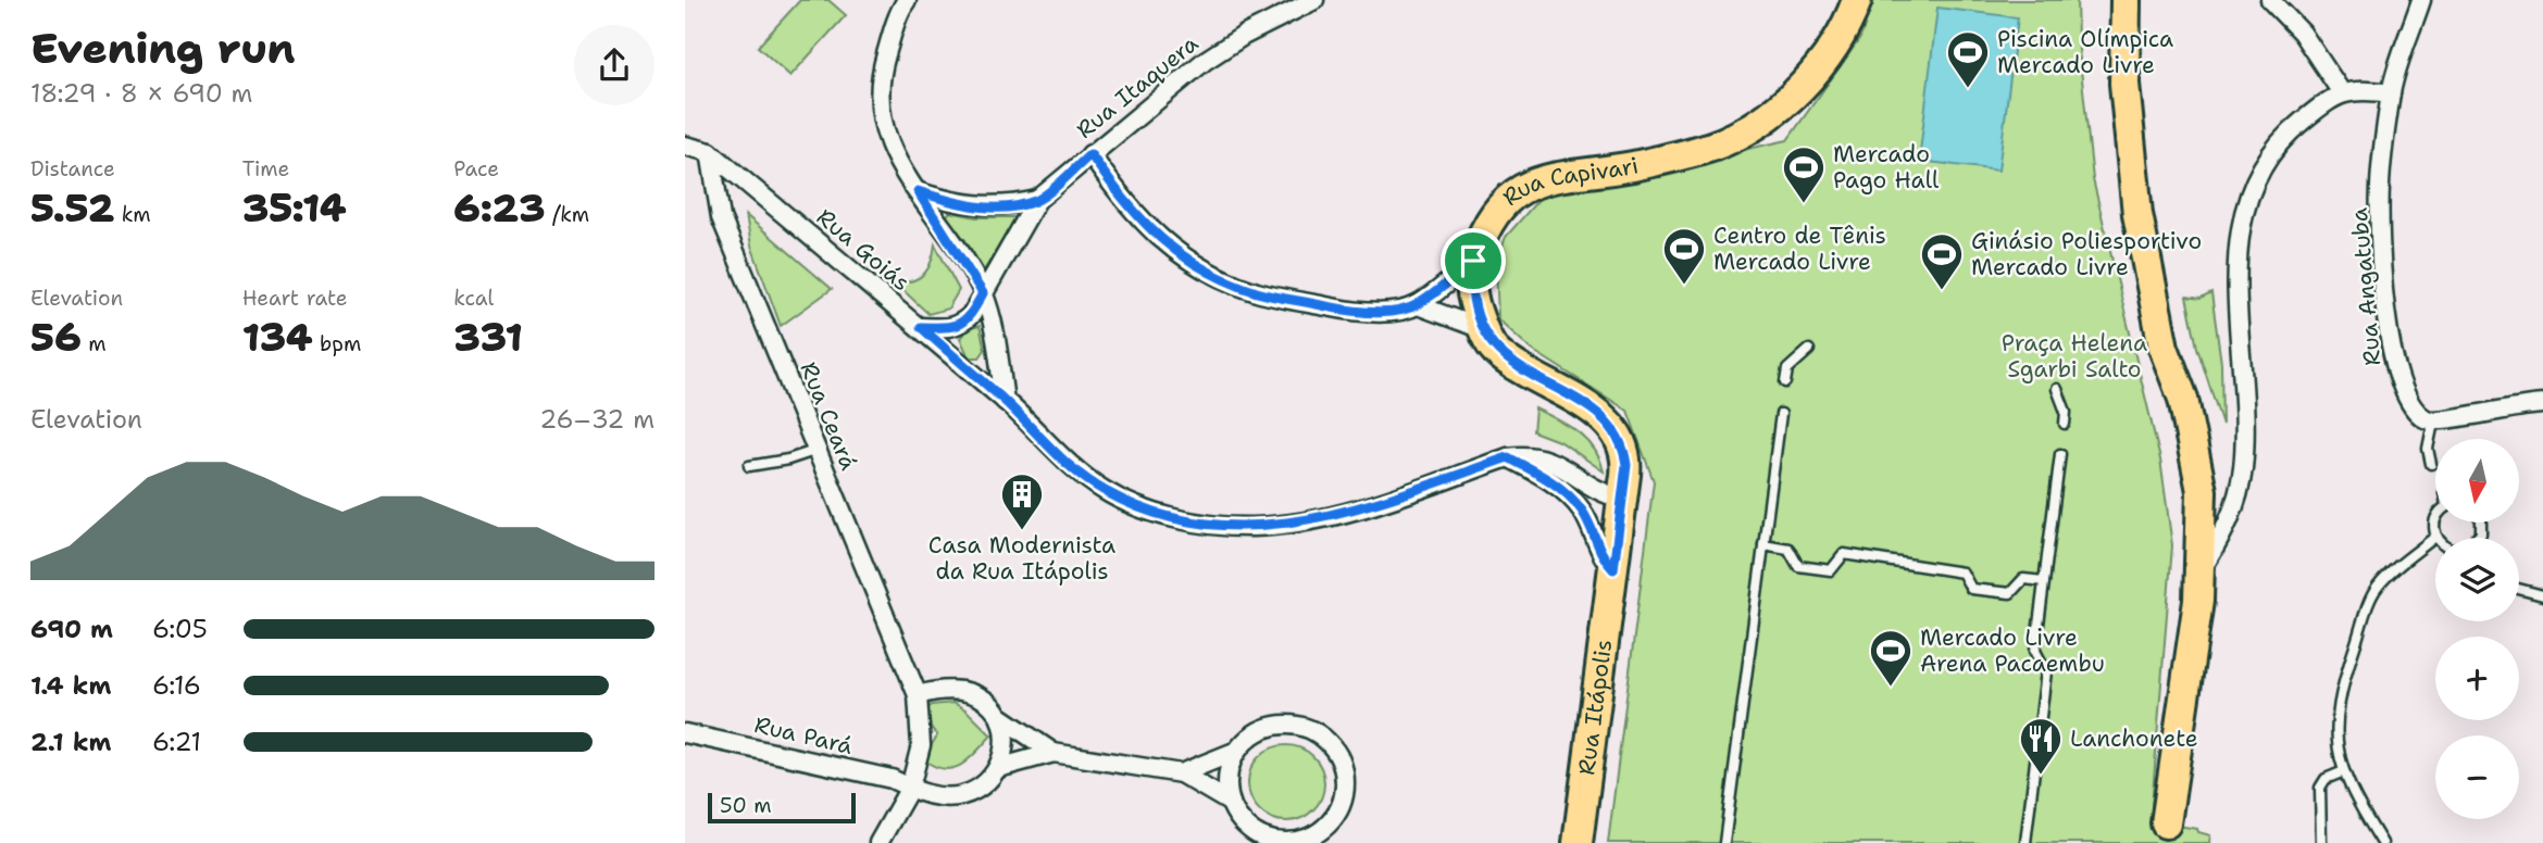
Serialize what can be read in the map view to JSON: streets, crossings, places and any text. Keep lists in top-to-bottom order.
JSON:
{
  "streets": {
    "main road": ["Rua Capivari", "Rua Itápolis"],
    "street": [
      "Rua Itaquera",
      "Rua Goiás",
      "Rua Angatuba",
      "Rua Ceará",
      "Rua Pará"
    ]
  },
  "crossings": [
    ["Rua Itaquera", "Rua Goiás"],
    ["Rua Capivari", "Rua Itápolis"],
    ["Rua Goiás", "Rua Ceará"],
    ["Rua Ceará", "Rua Pará"]
  ],
  "parks": ["Praça Helena Sgarbi Salto"],
  "places": {
    "sports": [
      "Piscina Olímpica Mercado Livre",
      "Mercado Pago Hall",
      "Centro de Tênis Mercado Livre",
      "Ginásio Poliesportivo Mercado Livre",
      "Mercado Livre Arena Pacaembu"
    ],
    "building": ["Casa Modernista da Rua Itápolis"],
    "restaurant": ["Lanchonete"]
  },
  "scale_bar": "50 m",
  "north": "bottom",
  "page": {
    "heading": ["Evening run", "18:29 · 8 × 690 m"],
    "stats": [
      ["Distance", "5.52 km"],
      ["Time", "35:14"],
      ["Pace", "6:23 /km"],
      ["Elevation", "56 m"],
      ["Heart rate", "134 bpm"],
      ["kcal", "331"]
    ],
    "chart": ["Elevation", "26–32 m"],
    "map_buttons": ["+", "−"],
    "list": [
      {
        "name": "690 m",
        "note": "6:05"
      },
      {
        "name": "1.4 km",
        "note": "6:16"
      },
      {
        "name": "2.1 km",
        "note": "6:21"
      }
    ],
    "scale": "50 m"
  }
}
